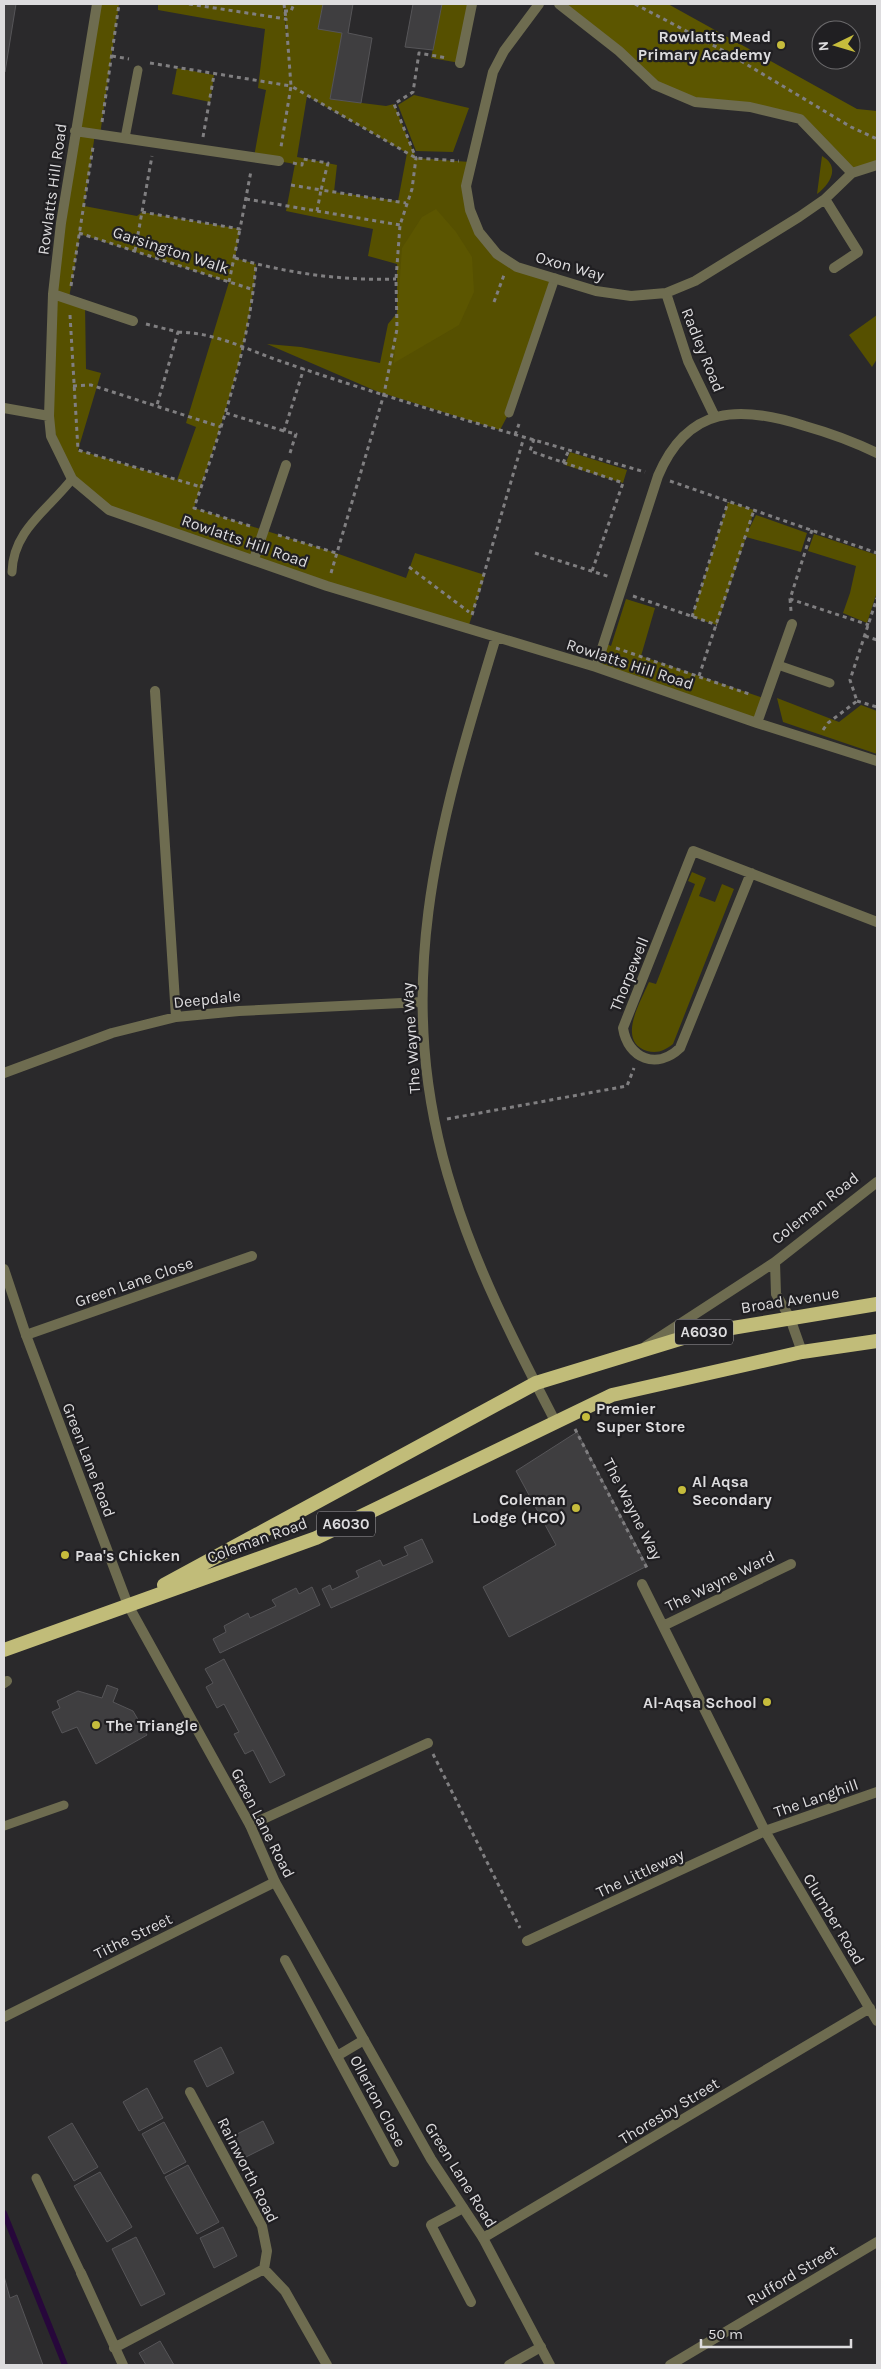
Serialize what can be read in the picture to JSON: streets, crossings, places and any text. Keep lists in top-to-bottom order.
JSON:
{
  "streets": {
    "highway": ["Coleman Road", "Broad Avenue", "A6030"],
    "street": [
      "Rowlatts Hill Road",
      "Oxon Way",
      "Radley Road",
      "Thorpewell",
      "Deepdale",
      "The Wayne Way",
      "Green Lane Close",
      "Green Lane Road",
      "The Wayne Ward",
      "The Langhill",
      "The Littleway",
      "Clumber Road",
      "Tithe Street",
      "Ollerton Close",
      "Thoresby Street",
      "Rainworth Road",
      "Rufford Street"
    ],
    "path": ["Garsington Walk"]
  },
  "crossings": [
    ["Rowlatts Hill Road", "The Wayne Way"],
    ["Oxon Way", "Radley Road"],
    ["Deepdale", "The Wayne Way"],
    ["The Wayne Way", "Coleman Road"],
    ["The Wayne Way", "Broad Avenue"],
    ["The Wayne Way", "A6030"],
    ["The Wayne Way", "The Wayne Ward"],
    ["The Wayne Way", "The Langhill"],
    ["The Wayne Way", "The Littleway"],
    ["The Wayne Way", "Clumber Road"],
    ["Coleman Road", "Broad Avenue"],
    ["Coleman Road", "A6030"],
    ["Coleman Road", "Green Lane Road"],
    ["Green Lane Close", "Green Lane Road"],
    ["Green Lane Road", "Tithe Street"],
    ["Green Lane Road", "Ollerton Close"],
    ["Green Lane Road", "Thoresby Street"],
    ["The Langhill", "The Littleway"],
    ["The Langhill", "Clumber Road"],
    ["The Littleway", "Clumber Road"],
    ["Clumber Road", "Thoresby Street"]
  ],
  "places": [
    "Rowlatts Mead Primary Academy",
    "Premier Super Store",
    "Al Aqsa Secondary",
    "Coleman Lodge (HCO)",
    "Paa's Chicken",
    "Al-Aqsa School",
    "The Triangle"
  ],
  "scale_bar": "50 m",
  "north": "left"
}
